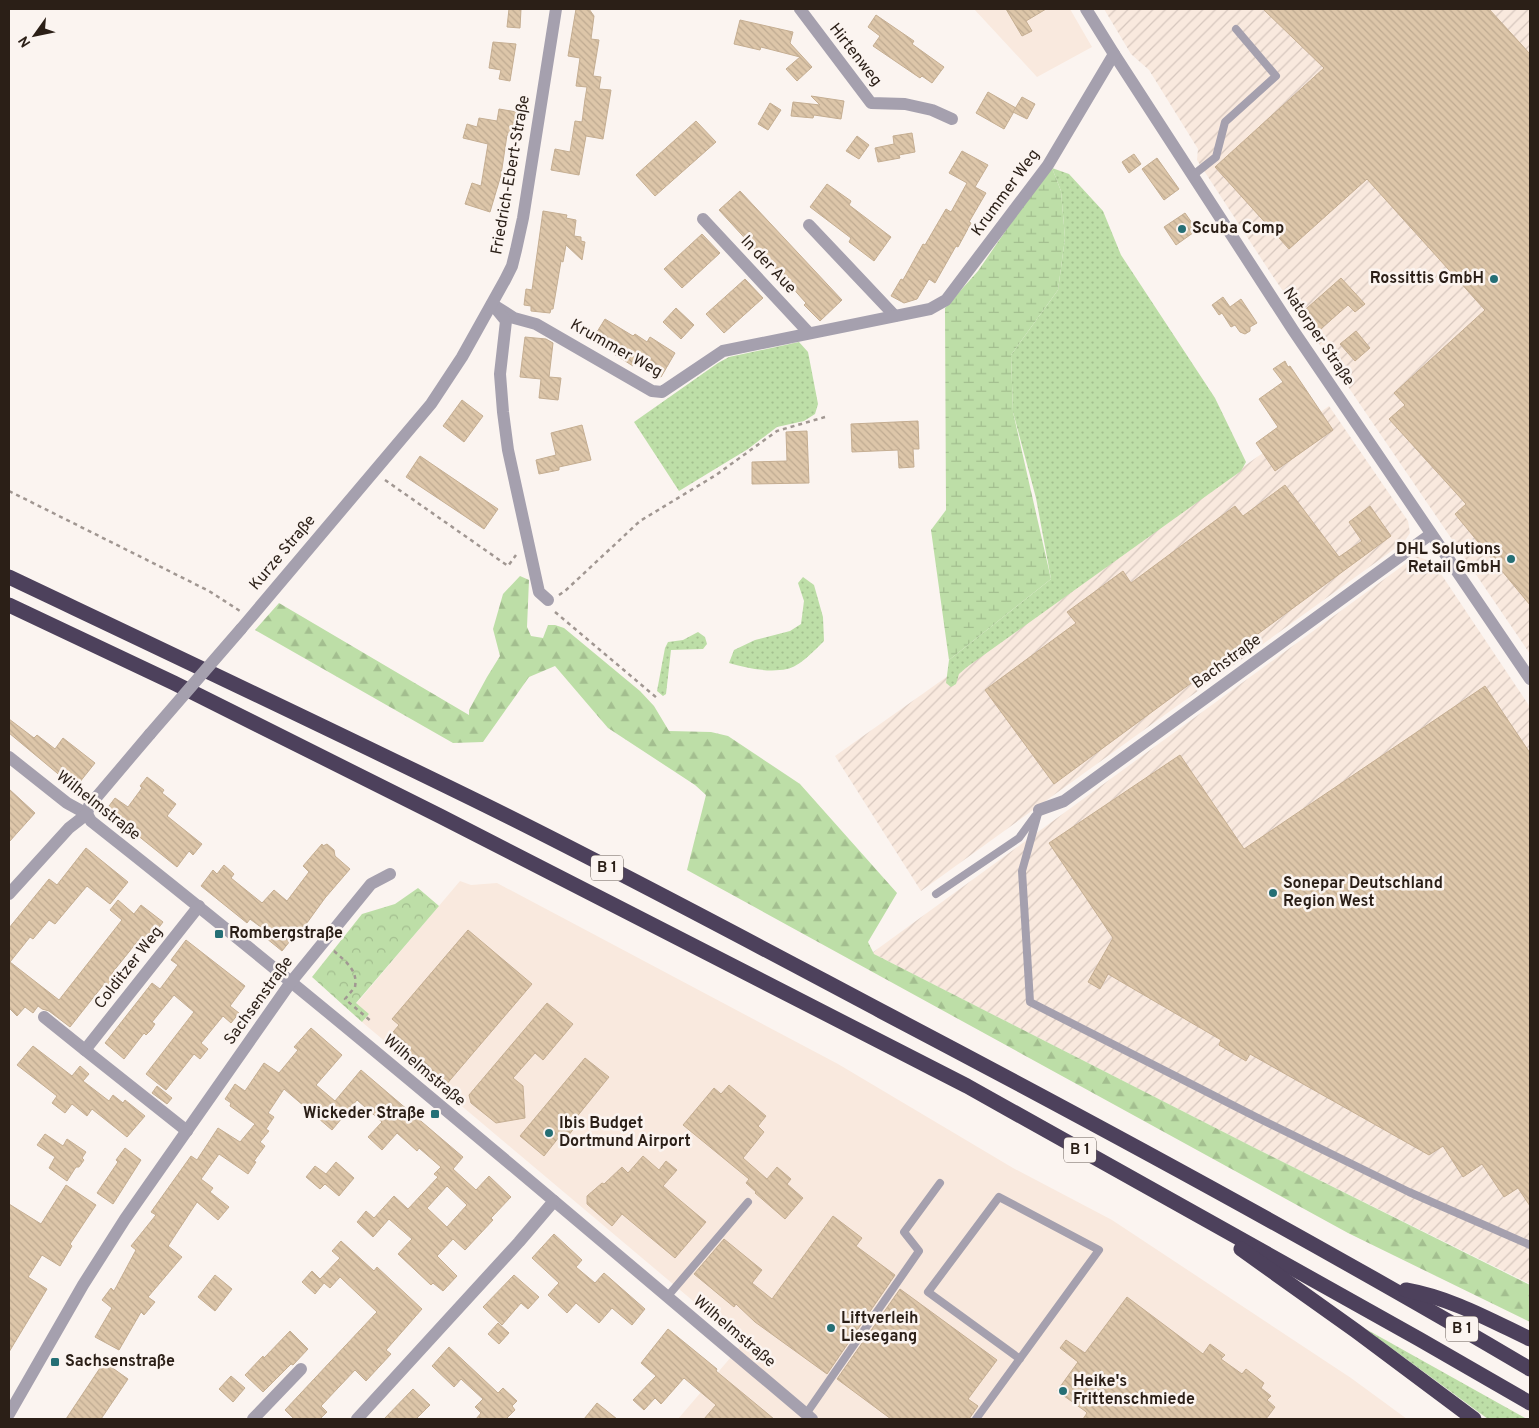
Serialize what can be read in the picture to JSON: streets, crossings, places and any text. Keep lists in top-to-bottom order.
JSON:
{
  "streets": {
    "highway": ["B 1"],
    "street": [
      "Hirtenweg",
      "Friedrich-Ebert-Straße",
      "Krummer Weg",
      "In der Aue",
      "Natorper Straße",
      "Kurze Straße",
      "Bachstraße",
      "Wilhelmstraße",
      "Colditzer Weg",
      "Sachsenstraße"
    ]
  },
  "crossings": [
    ["Friedrich-Ebert-Straße", "Krummer Weg"],
    ["Friedrich-Ebert-Straße", "Kurze Straße"],
    ["Krummer Weg", "In der Aue"],
    ["Krummer Weg", "Natorper Straße"],
    ["Krummer Weg", "Kurze Straße"],
    ["Natorper Straße", "Bachstraße"],
    ["Kurze Straße", "Wilhelmstraße"],
    ["Wilhelmstraße", "Colditzer Weg"],
    ["Wilhelmstraße", "Sachsenstraße"]
  ],
  "places": {
    "other": [
      "Scuba Comp",
      "Rossittis GmbH",
      "DHL Solutions Retail GmbH",
      "Sonepar Deutschland Region West",
      "Ibis Budget Dortmund Airport",
      "Liftverleih Liesegang",
      "Heike's Frittenschmiede"
    ],
    "transit": ["Rombergstraße", "Wickeder Straße", "Sachsenstraße"]
  },
  "north": "bottom left"
}
